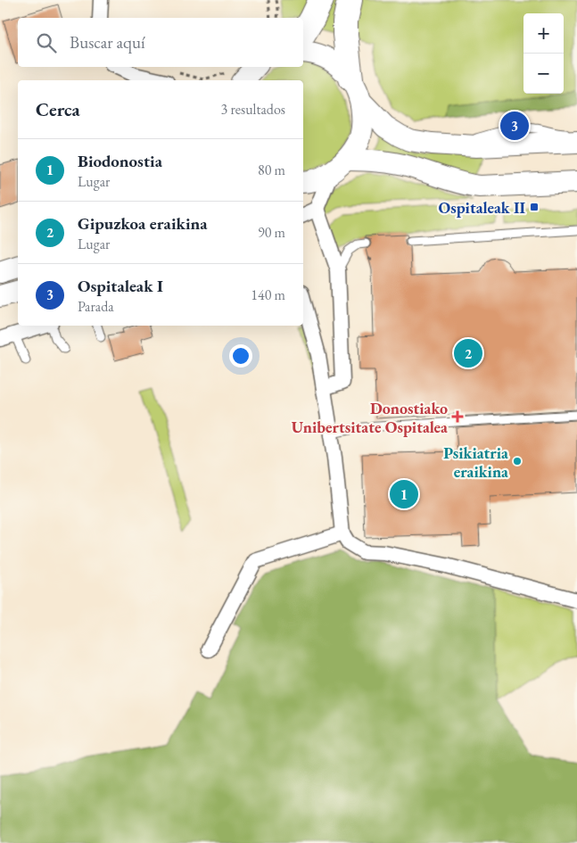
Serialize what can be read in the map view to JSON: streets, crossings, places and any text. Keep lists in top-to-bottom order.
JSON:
{
  "places": {
    "transit": ["Ospitaleak II"],
    "health": ["Donostiako Unibertsitate Ospitalea"],
    "other": ["Psikiatria eraikina"]
  },
  "page": {
    "map_buttons": ["+", "−"],
    "search": "Buscar aquí",
    "heading": ["Cerca", "3 resultados"],
    "pins": ["3", "2", "1"],
    "list": [
      {
        "mark": "1",
        "name": "Biodonostia",
        "note": "Lugar",
        "value": "80 m"
      },
      {
        "mark": "2",
        "name": "Gipuzkoa eraikina",
        "note": "Lugar",
        "value": "90 m"
      },
      {
        "mark": "3",
        "name": "Ospitaleak I",
        "note": "Parada",
        "value": "140 m"
      }
    ]
  }
}
